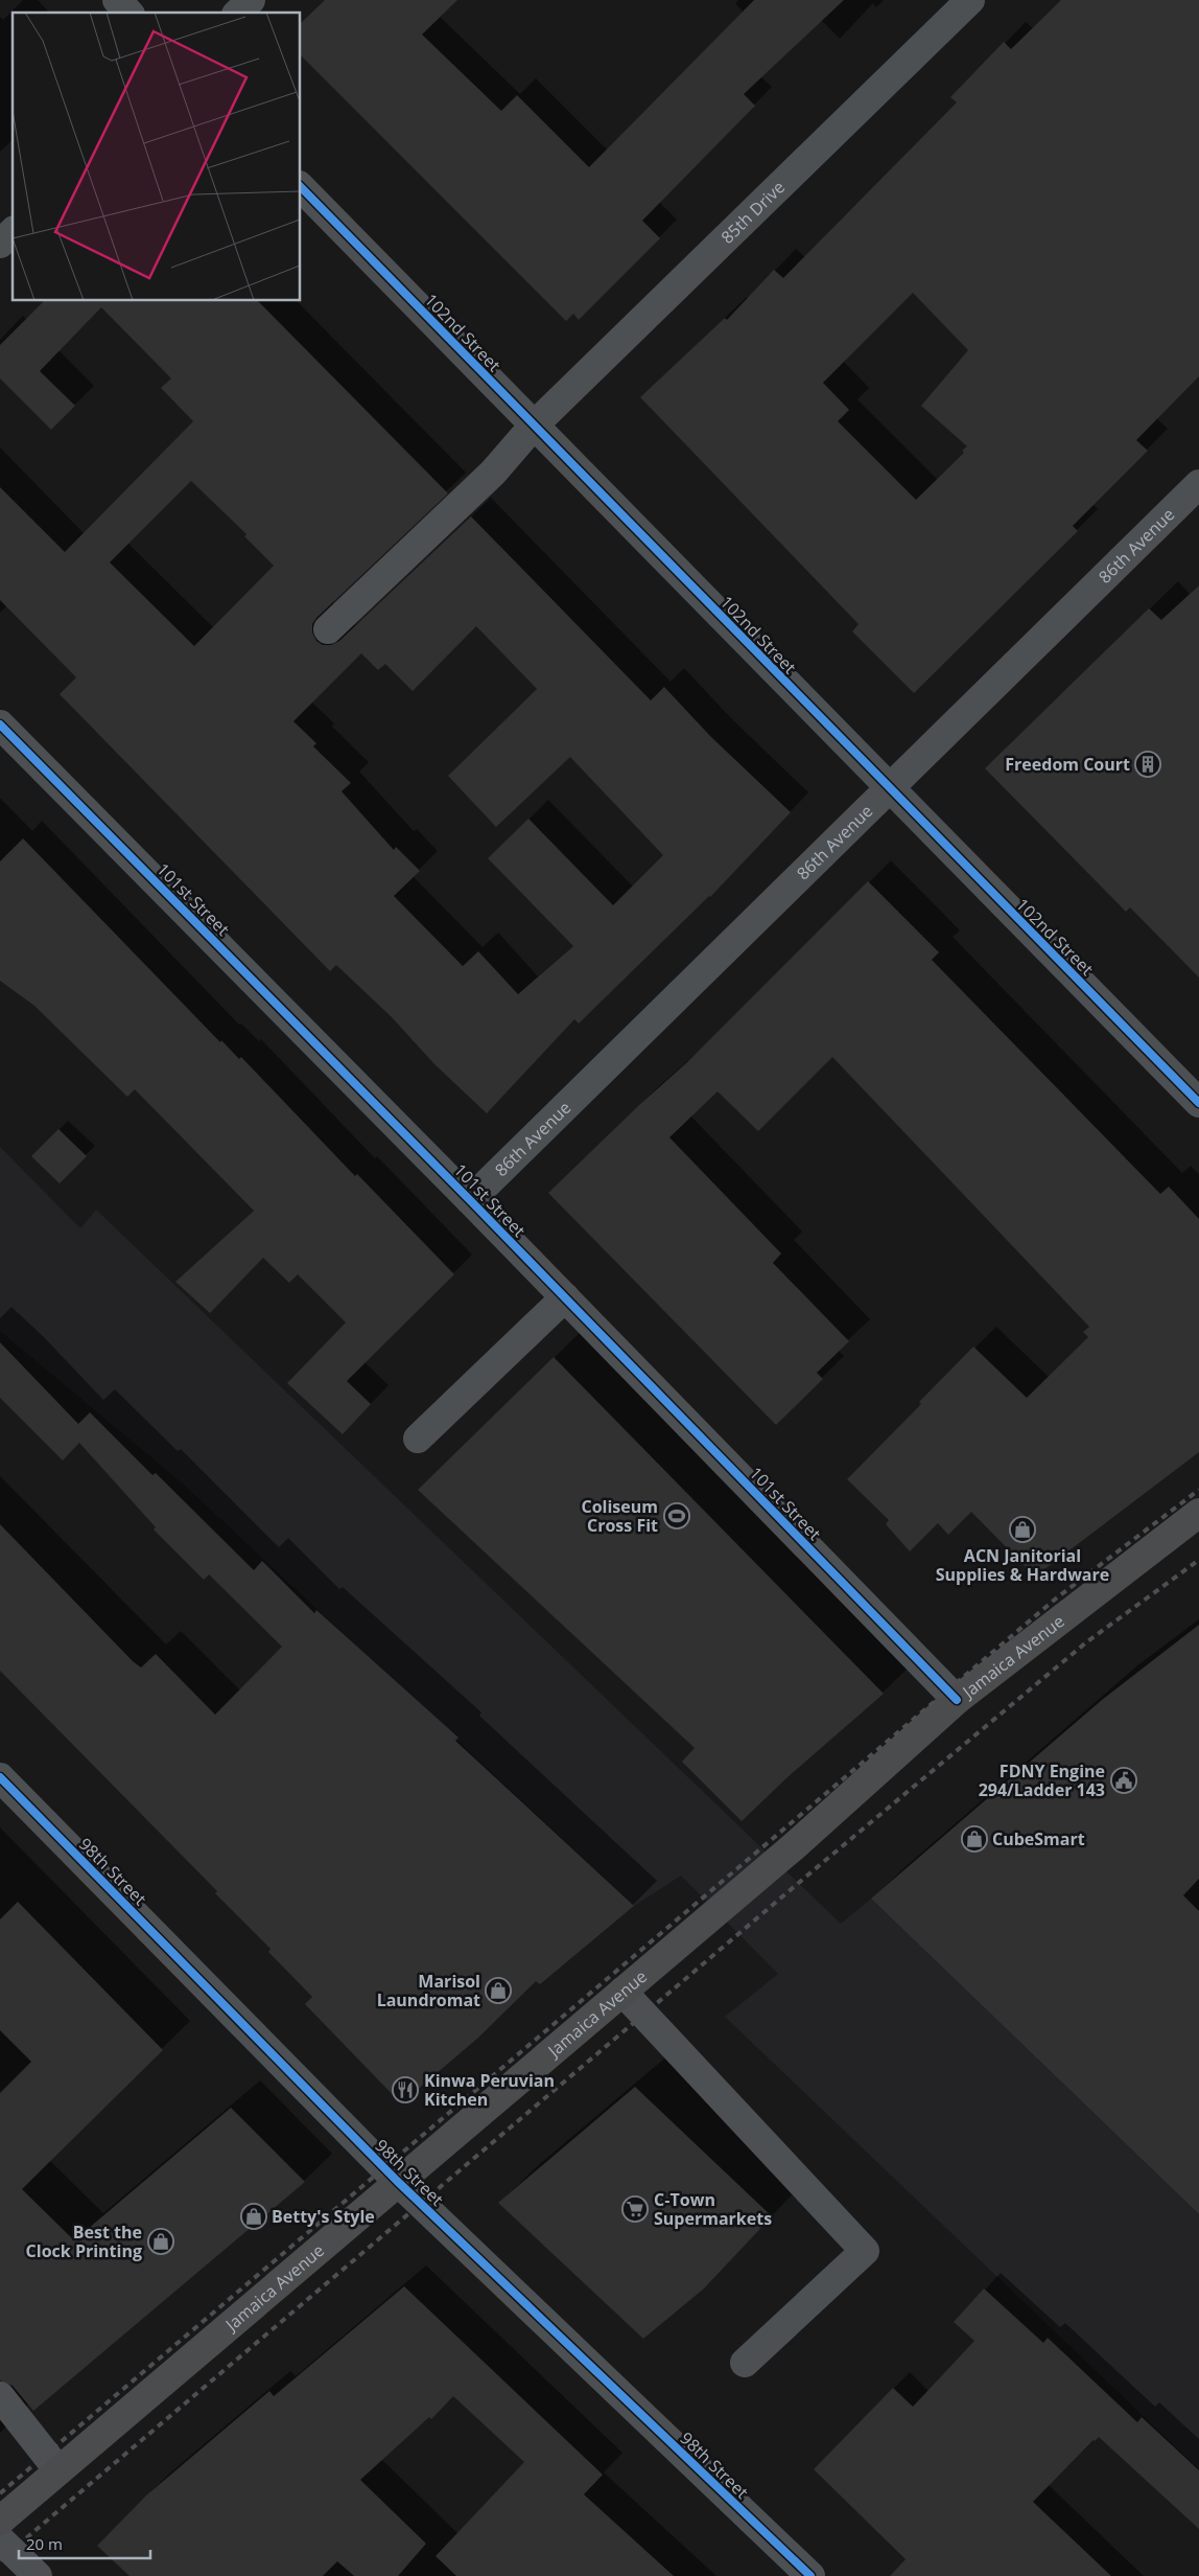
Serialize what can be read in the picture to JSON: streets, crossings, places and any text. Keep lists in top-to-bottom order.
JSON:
{
  "streets": {
    "main road": ["Jamaica Avenue"],
    "street": [
      "85th Drive",
      "102nd Street",
      "86th Avenue",
      "101st Street",
      "98th Street"
    ]
  },
  "crossings": [
    ["85th Drive", "102nd Street"],
    ["102nd Street", "86th Avenue"],
    ["86th Avenue", "101st Street"],
    ["101st Street", "Jamaica Avenue"],
    ["Jamaica Avenue", "98th Street"]
  ],
  "places": {
    "building": ["Freedom Court"],
    "sports": ["Coliseum Cross Fit"],
    "shop": [
      "ACN Janitorial Supplies & Hardware",
      "CubeSmart",
      "Marisol Laundromat",
      "Betty's Style",
      "Best the Clock Printing"
    ],
    "public building": ["FDNY Engine 294/Ladder 143"],
    "restaurant": ["Kinwa Peruvian Kitchen"],
    "supermarket": ["C‑Town Supermarkets"]
  },
  "scale_bar": "20 m"
}
